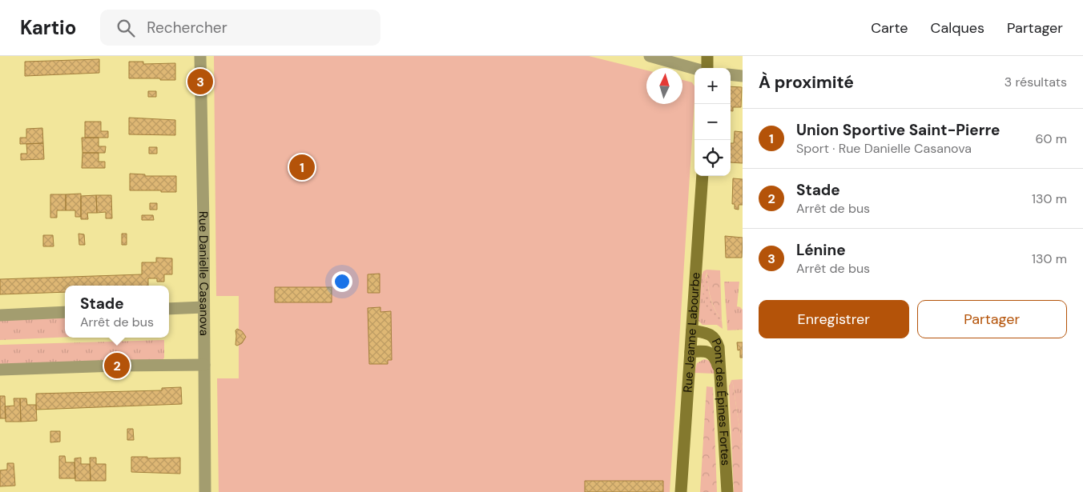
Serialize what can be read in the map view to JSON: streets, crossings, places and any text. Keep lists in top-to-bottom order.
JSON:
{
  "streets": {
    "street": ["Rue Danielle Casanova", "Rue Jeanne Labourbe", "Pont des Épines Fortes"]
  },
  "crossings": [
    ["Rue Jeanne Labourbe", "Pont des Épines Fortes"]
  ],
  "north": "top",
  "page": {
    "header": "Kartio",
    "search": "Rechercher",
    "nav": ["Carte", "Calques", "Partager"],
    "heading": ["À proximité", "3 résultats"],
    "pins": ["3", "1", "2"],
    "map_buttons": ["+", "−"],
    "list": [
      {
        "mark": "1",
        "name": "Union Sportive Saint-Pierre",
        "note": "Sport · Rue Danielle Casanova",
        "value": "60 m"
      },
      {
        "mark": "2",
        "name": "Stade",
        "note": "Arrêt de bus",
        "value": "130 m"
      },
      {
        "mark": "3",
        "name": "Lénine",
        "note": "Arrêt de bus",
        "value": "130 m"
      }
    ],
    "popup": ["Stade", "Arrêt de bus"],
    "buttons": ["Enregistrer", "Partager"]
  }
}
